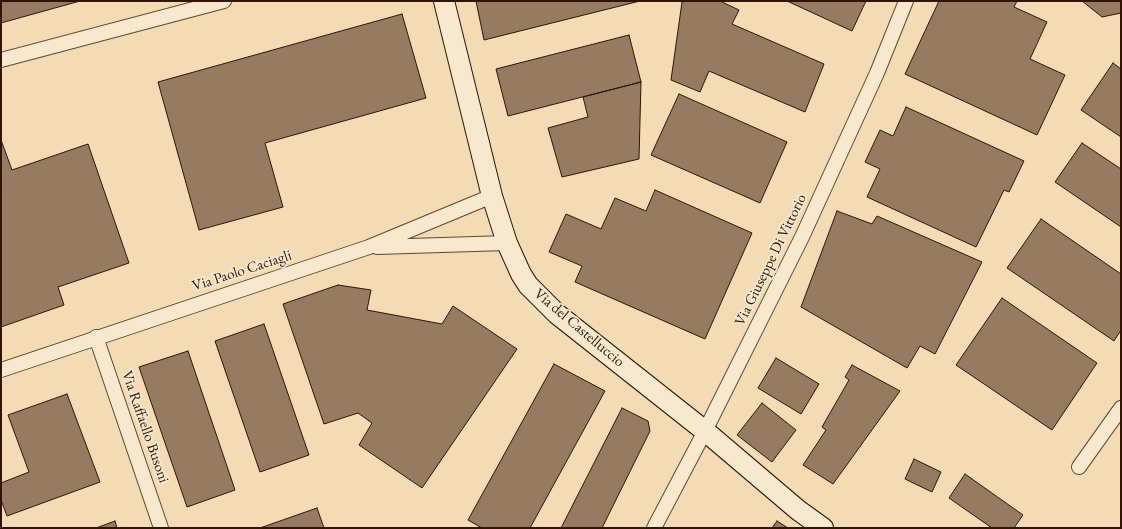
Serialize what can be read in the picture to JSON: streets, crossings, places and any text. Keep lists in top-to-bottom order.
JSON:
{
  "streets": {
    "street": [
      "Via Giuseppe Di Vittorio",
      "Via Paolo Caciagli",
      "Via del Castelluccio",
      "Via Raffaello Busoni"
    ]
  },
  "crossings": [
    ["Via Giuseppe Di Vittorio", "Via del Castelluccio"],
    ["Via Paolo Caciagli", "Via del Castelluccio"],
    ["Via Paolo Caciagli", "Via Raffaello Busoni"]
  ]
}
